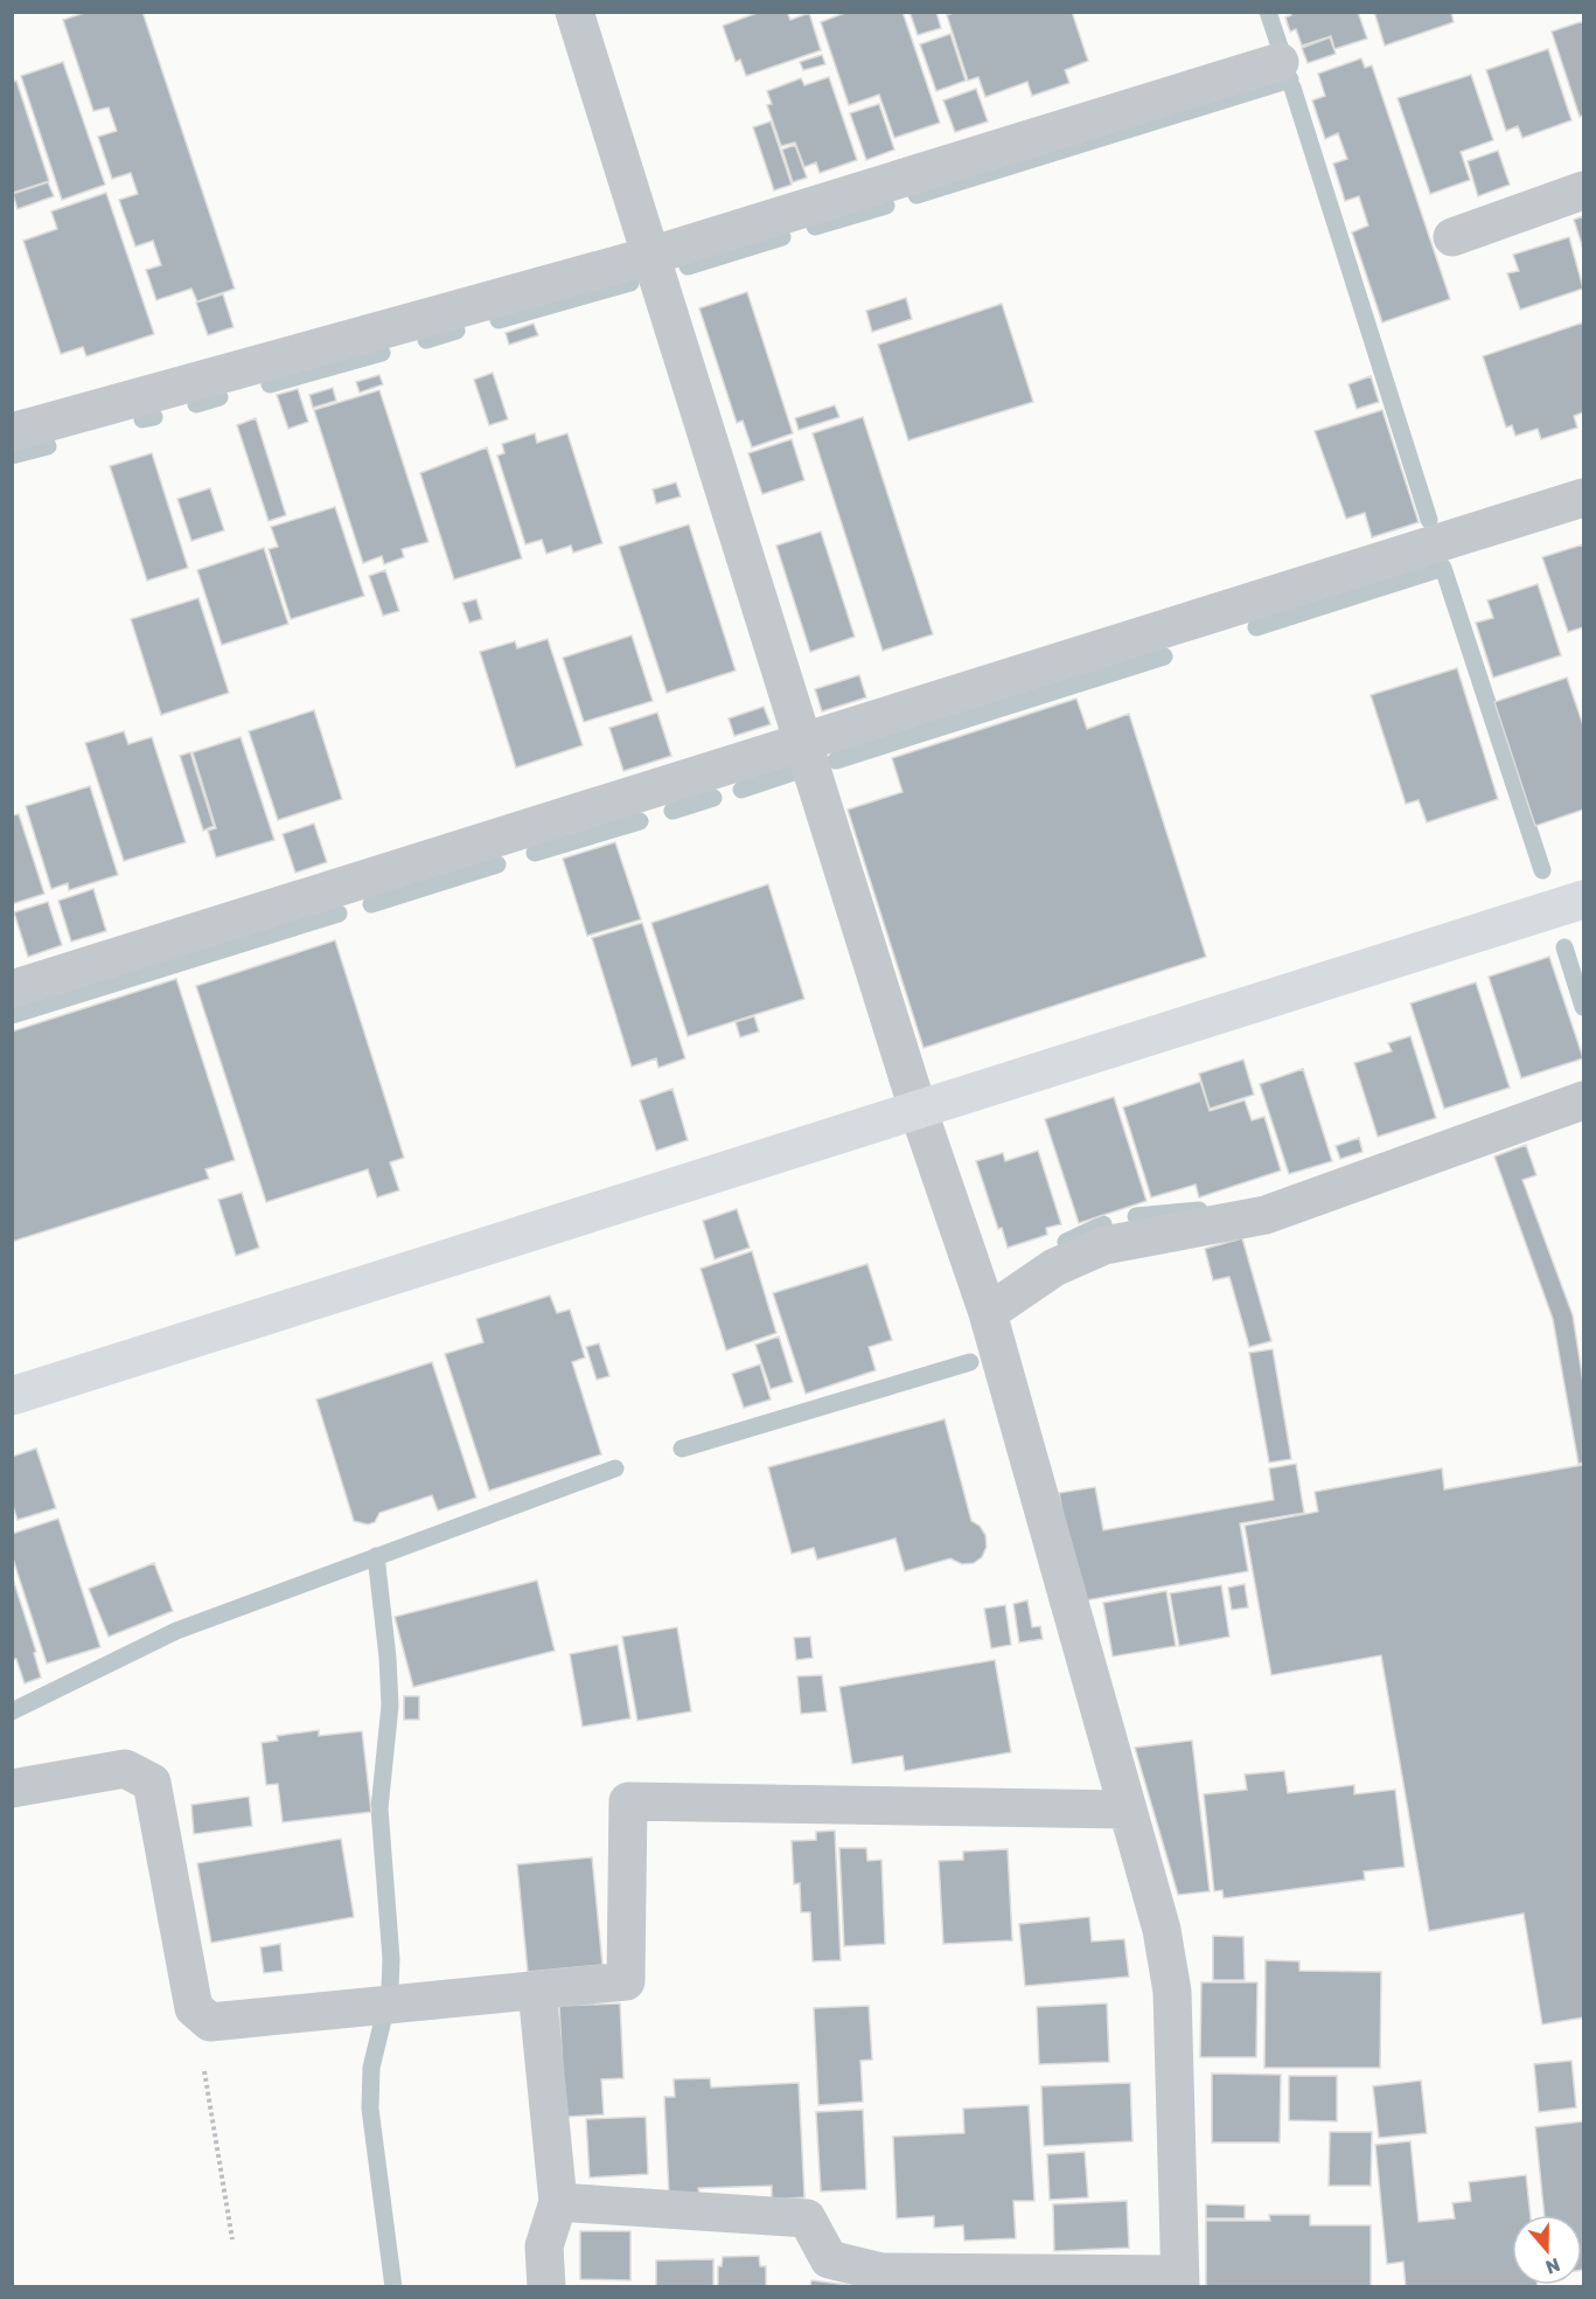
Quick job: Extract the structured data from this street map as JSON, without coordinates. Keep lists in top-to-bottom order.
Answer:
{
  "north": "bottom"
}
